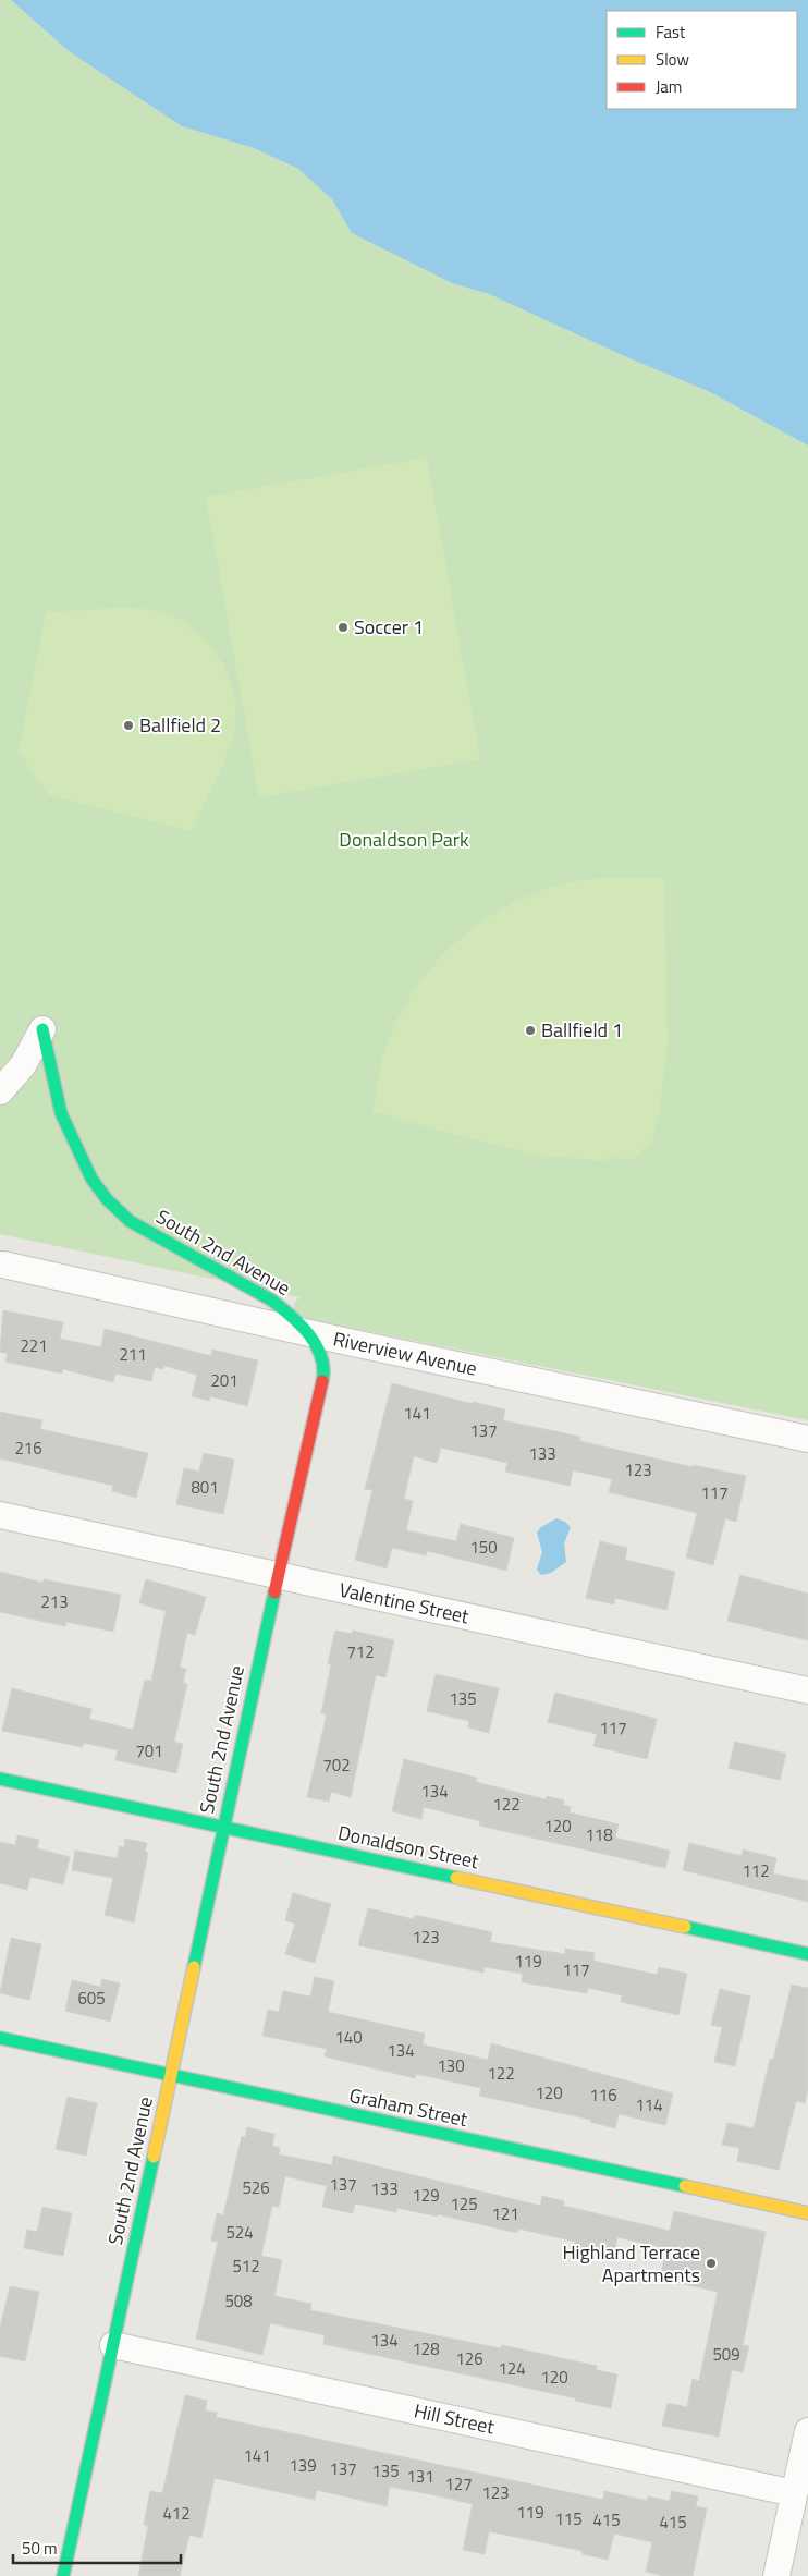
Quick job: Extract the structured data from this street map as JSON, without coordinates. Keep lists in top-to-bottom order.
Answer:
{
  "streets": {
    "street": [
      "South 2nd Avenue",
      "Riverview Avenue",
      "Valentine Street",
      "Donaldson Street",
      "Graham Street",
      "Hill Street"
    ]
  },
  "crossings": [
    ["South 2nd Avenue", "Riverview Avenue"],
    ["South 2nd Avenue", "Valentine Street"],
    ["South 2nd Avenue", "Donaldson Street"],
    ["South 2nd Avenue", "Graham Street"],
    ["South 2nd Avenue", "Hill Street"]
  ],
  "parks": ["Donaldson Park"],
  "places": [
    "Soccer 1",
    "Ballfield 2",
    "Ballfield 1",
    "Highland Terrace Apartments"
  ],
  "house_numbers": [
    "221",
    "211",
    "201",
    "141",
    "137",
    "216",
    "133",
    "123",
    "801",
    "117",
    "150",
    "213",
    "712",
    "135",
    "117",
    "701",
    "702",
    "134",
    "122",
    "120",
    "118",
    "112",
    "123",
    "119",
    "117",
    "605",
    "140",
    "134",
    "130",
    "122",
    "120",
    "116",
    "114",
    "137",
    "526",
    "133",
    "129",
    "125",
    "121",
    "524",
    "512",
    "508",
    "134",
    "128",
    "509",
    "126",
    "124",
    "120",
    "141",
    "139",
    "137",
    "135",
    "131",
    "127",
    "123",
    "119",
    "412",
    "115",
    "415",
    "415"
  ],
  "legend": ["Fast", "Slow", "Jam"],
  "scale_bar": "50 m"
}
